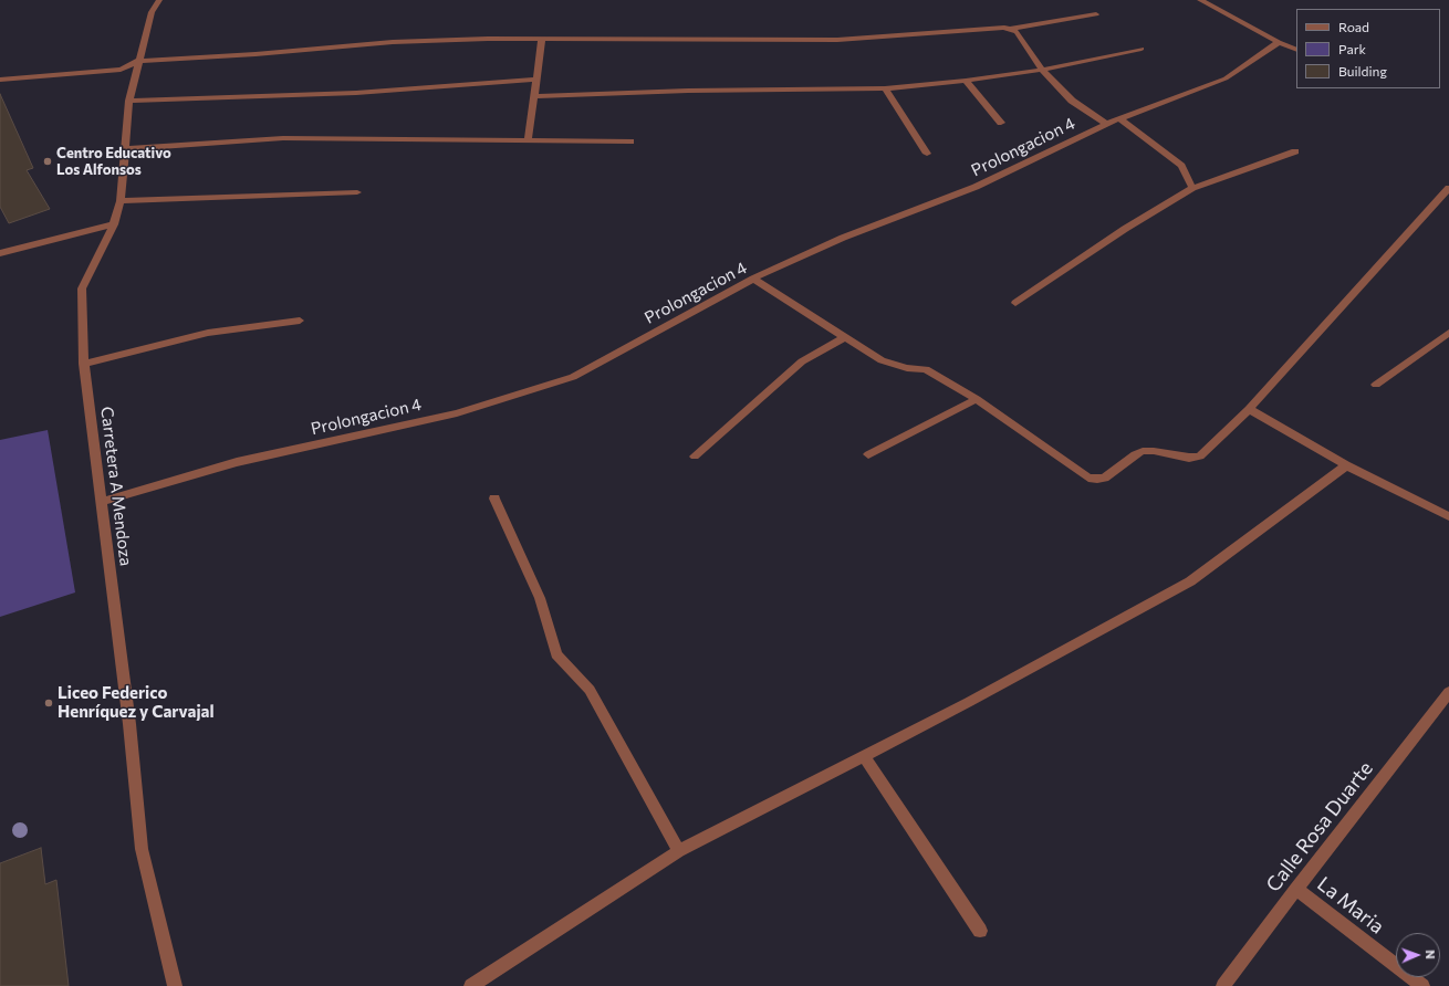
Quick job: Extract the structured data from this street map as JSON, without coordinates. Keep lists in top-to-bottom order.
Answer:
{
  "streets": {
    "street": [
      "Prolongacion 4",
      "Carretera A Mendoza",
      "Calle Rosa Duarte",
      "La Maria"
    ]
  },
  "crossings": [
    ["Prolongacion 4", "Carretera A Mendoza"],
    ["Calle Rosa Duarte", "La Maria"]
  ],
  "places": ["Centro Educativo Los Alfonsos", "Liceo Federico Henríquez y Carvajal"],
  "legend": ["Road", "Park", "Building"],
  "north": "right"
}
